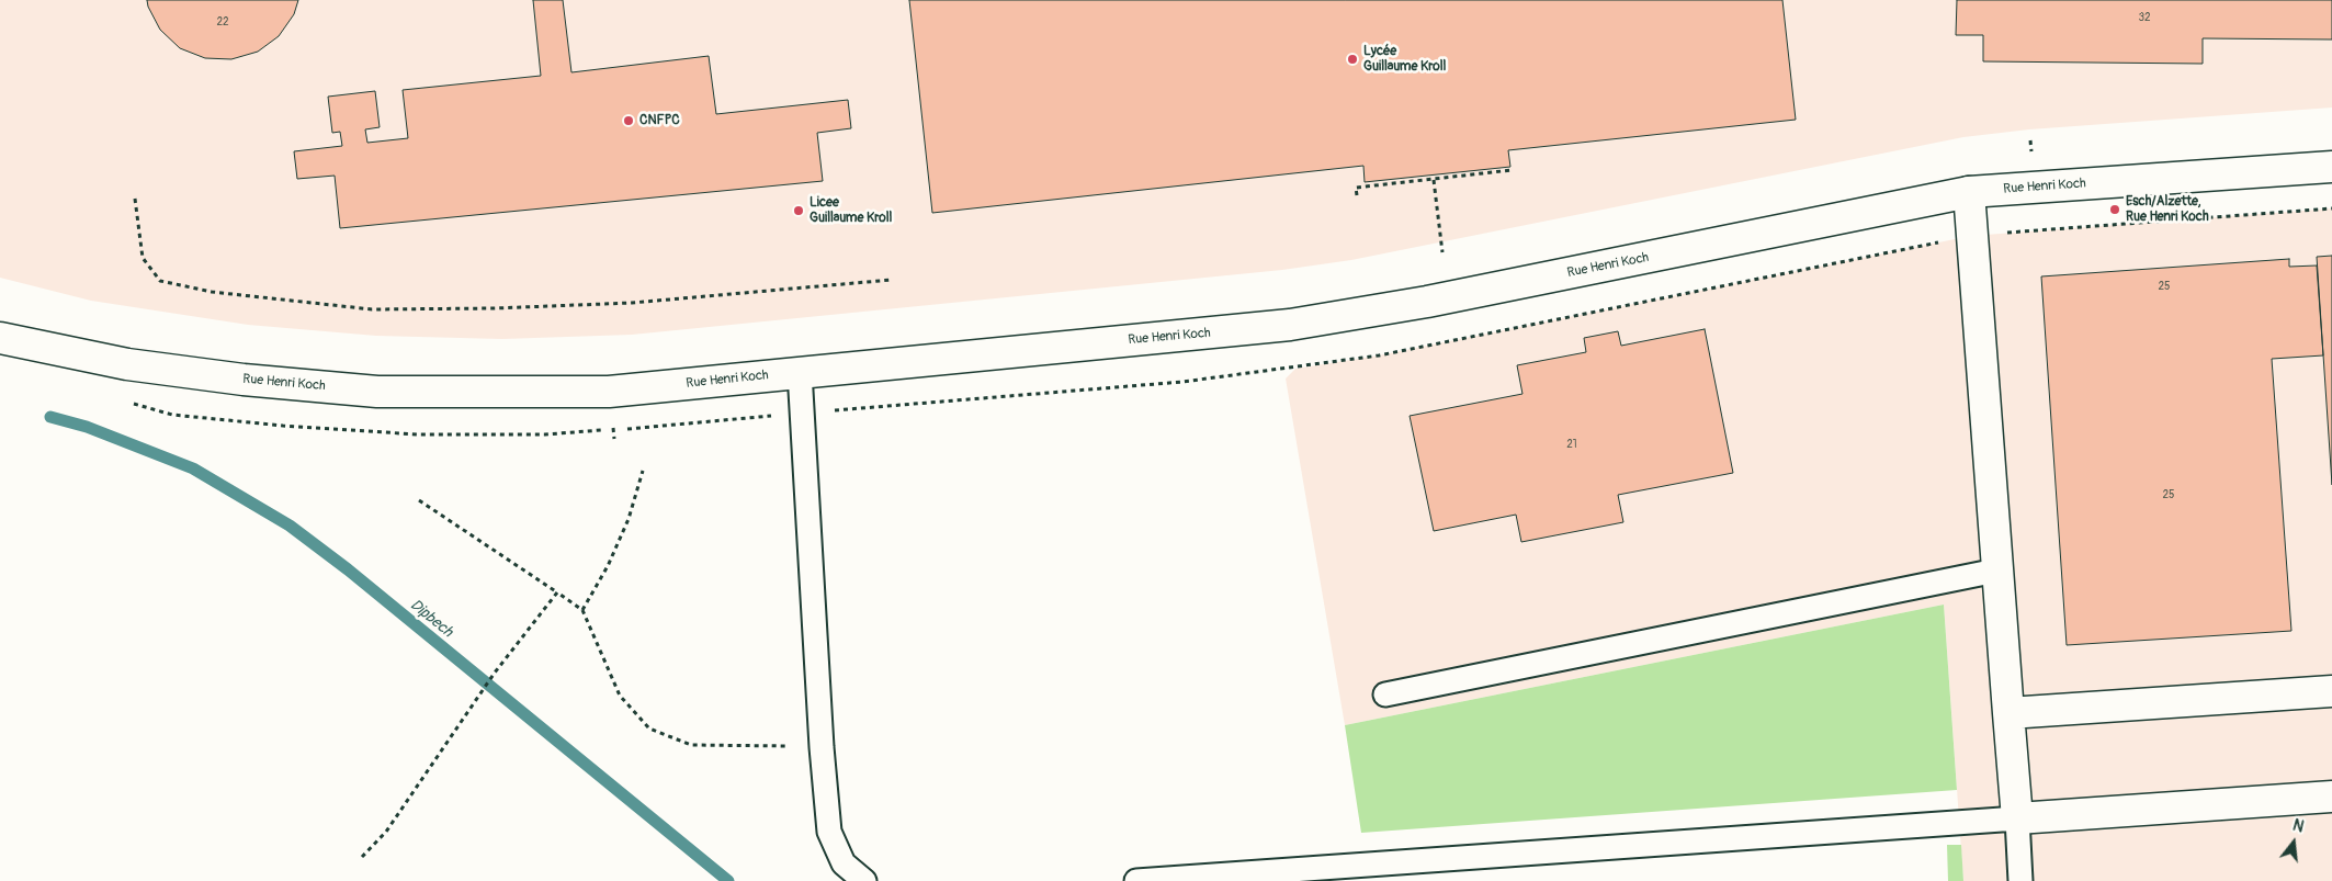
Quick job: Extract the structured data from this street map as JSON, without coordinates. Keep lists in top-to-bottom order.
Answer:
{
  "streets": {
    "street": ["Rue Henri Koch"]
  },
  "water": ["Dipbech"],
  "places": [
    "Lycée Guillaume Kroll",
    "CNFPC",
    "Esch/Alzette, Rue Henri Koch",
    "Licee Guillaume Kroll"
  ],
  "house_numbers": [
    "32",
    "22",
    "25",
    "21",
    "25"
  ],
  "north": "top"
}
